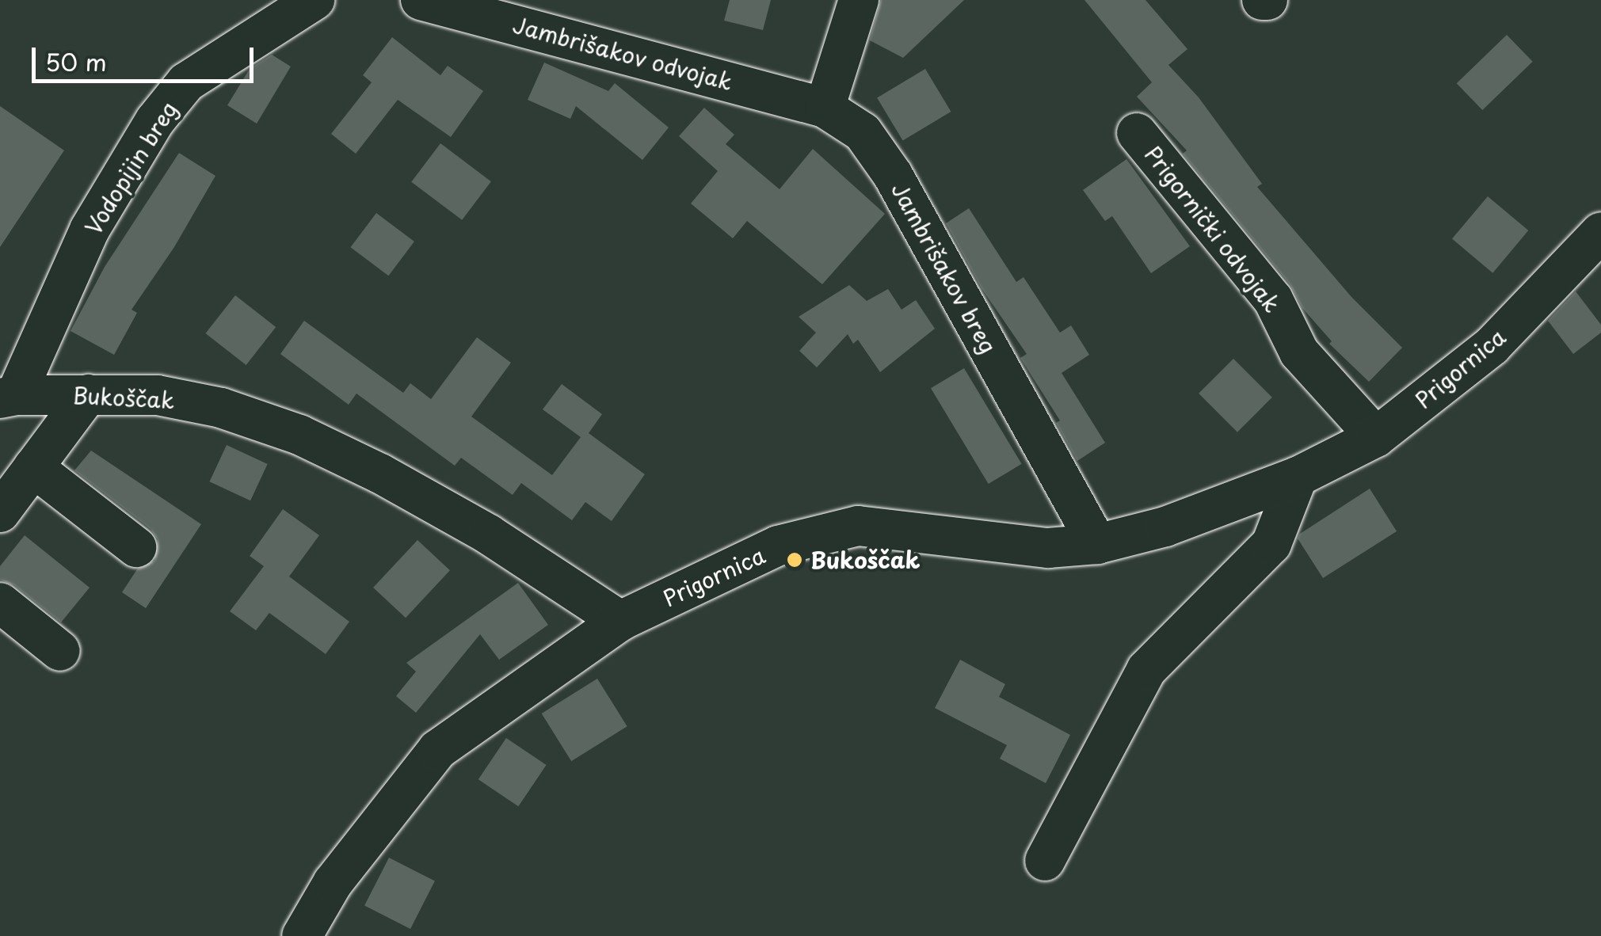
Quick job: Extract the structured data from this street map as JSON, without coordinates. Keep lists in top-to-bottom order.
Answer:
{
  "streets": {
    "street": [
      "Jambrišakov odvojak",
      "Vodopijin breg",
      "Prigornički odvojak",
      "Jambrišakov breg",
      "Prigornica",
      "Bukoščak"
    ]
  },
  "crossings": [
    ["Jambrišakov odvojak", "Jambrišakov breg"],
    ["Vodopijin breg", "Bukoščak"],
    ["Prigornički odvojak", "Prigornica"],
    ["Jambrišakov breg", "Prigornica"],
    ["Prigornica", "Bukoščak"]
  ],
  "places": ["Bukoščak"],
  "scale_bar": "50 m"
}
